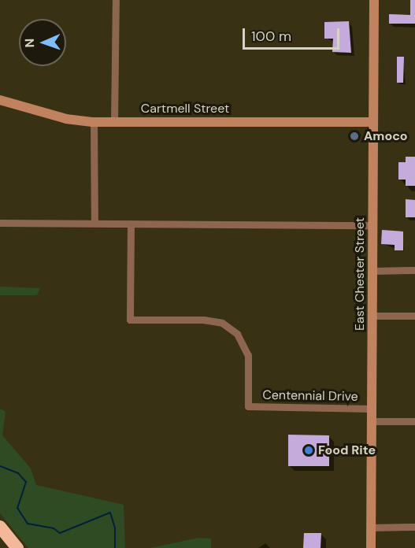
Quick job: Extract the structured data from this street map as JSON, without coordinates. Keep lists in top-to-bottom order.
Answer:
{
  "streets": {
    "main road": ["Cartmell Street", "East Chester Street"],
    "street": ["Centennial Drive"]
  },
  "crossings": [
    ["Cartmell Street", "East Chester Street"],
    ["East Chester Street", "Centennial Drive"]
  ],
  "places": ["Amoco", "Food Rite"],
  "scale_bar": "100 m",
  "north": "left"
}
